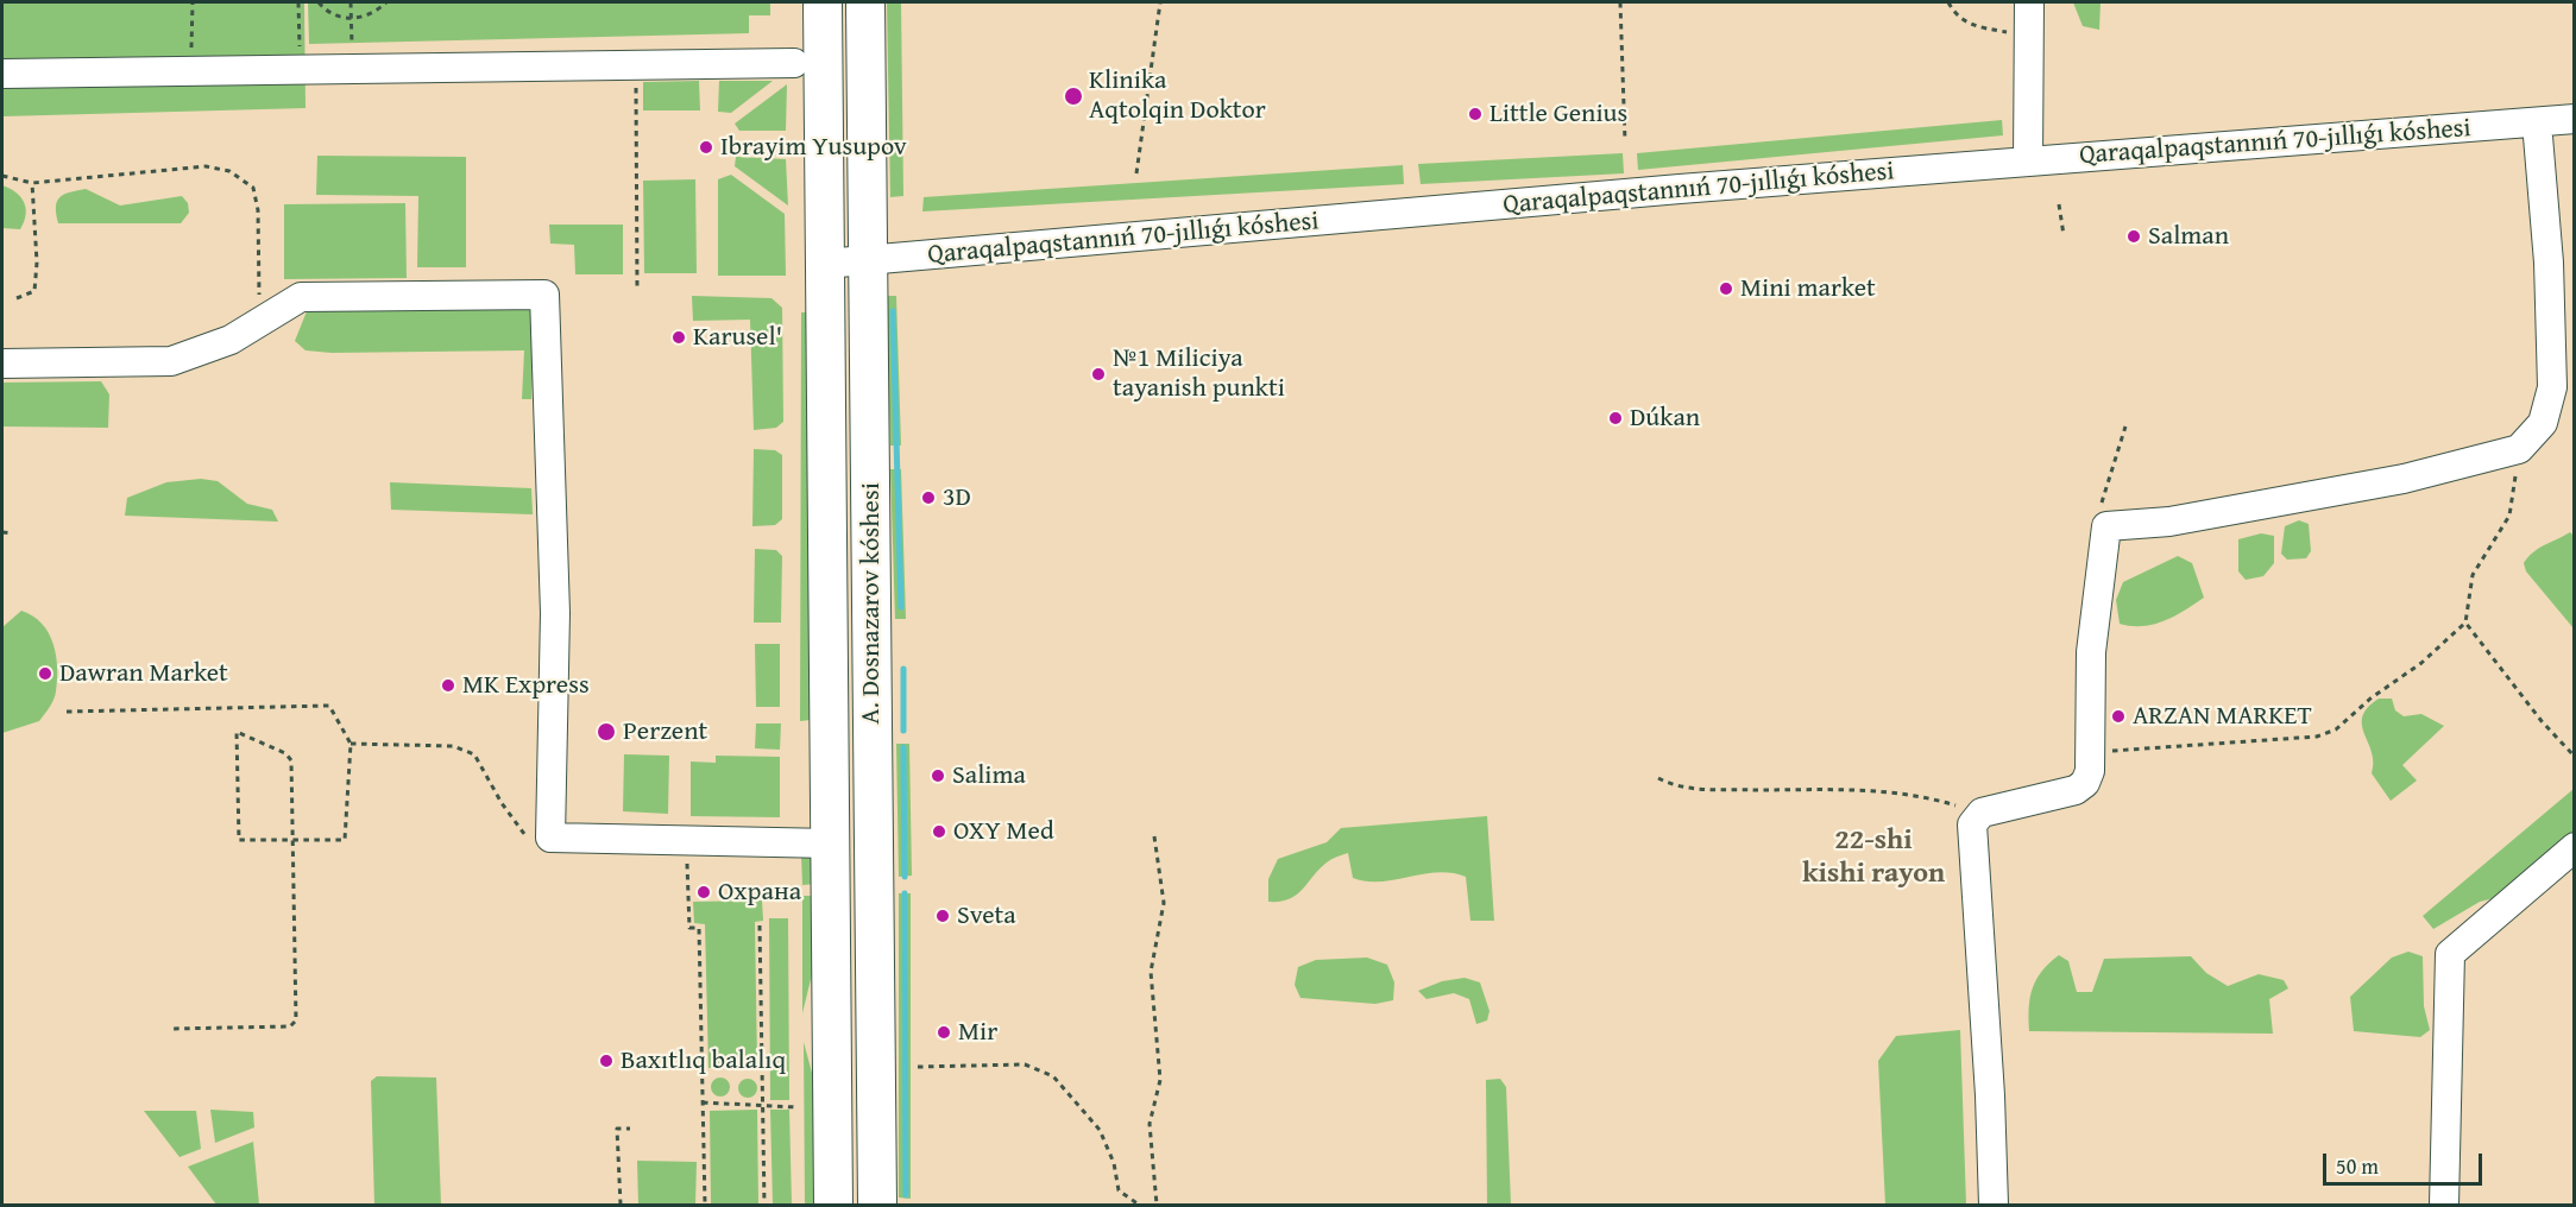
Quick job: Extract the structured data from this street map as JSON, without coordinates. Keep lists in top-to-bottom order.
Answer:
{
  "streets": {
    "main road": ["A. Dosnazarov kóshesi"],
    "street": ["Qaraqalpaqstannıń 70-jıllıǵı kóshesi"]
  },
  "crossings": [
    ["Qaraqalpaqstannıń 70-jıllıǵı kóshesi", "A. Dosnazarov kóshesi"]
  ],
  "districts": ["22-shi kishi rayon"],
  "places": [
    "Klinika Aqtolqin Doktor",
    "Little Genius",
    "Ibrayim Yusupov",
    "Salman",
    "Mini market",
    "Karusel'",
    "№1 Miliciya tayanish punkti",
    "Dúkan",
    "3D",
    "Dawran Market",
    "MK Express",
    "ARZAN MARKET",
    "Perzent",
    "Salima",
    "OXY Med",
    "Охрана",
    "Sveta",
    "Mir",
    "Baxıtlıq balalıq"
  ],
  "scale_bar": "50 m"
}
